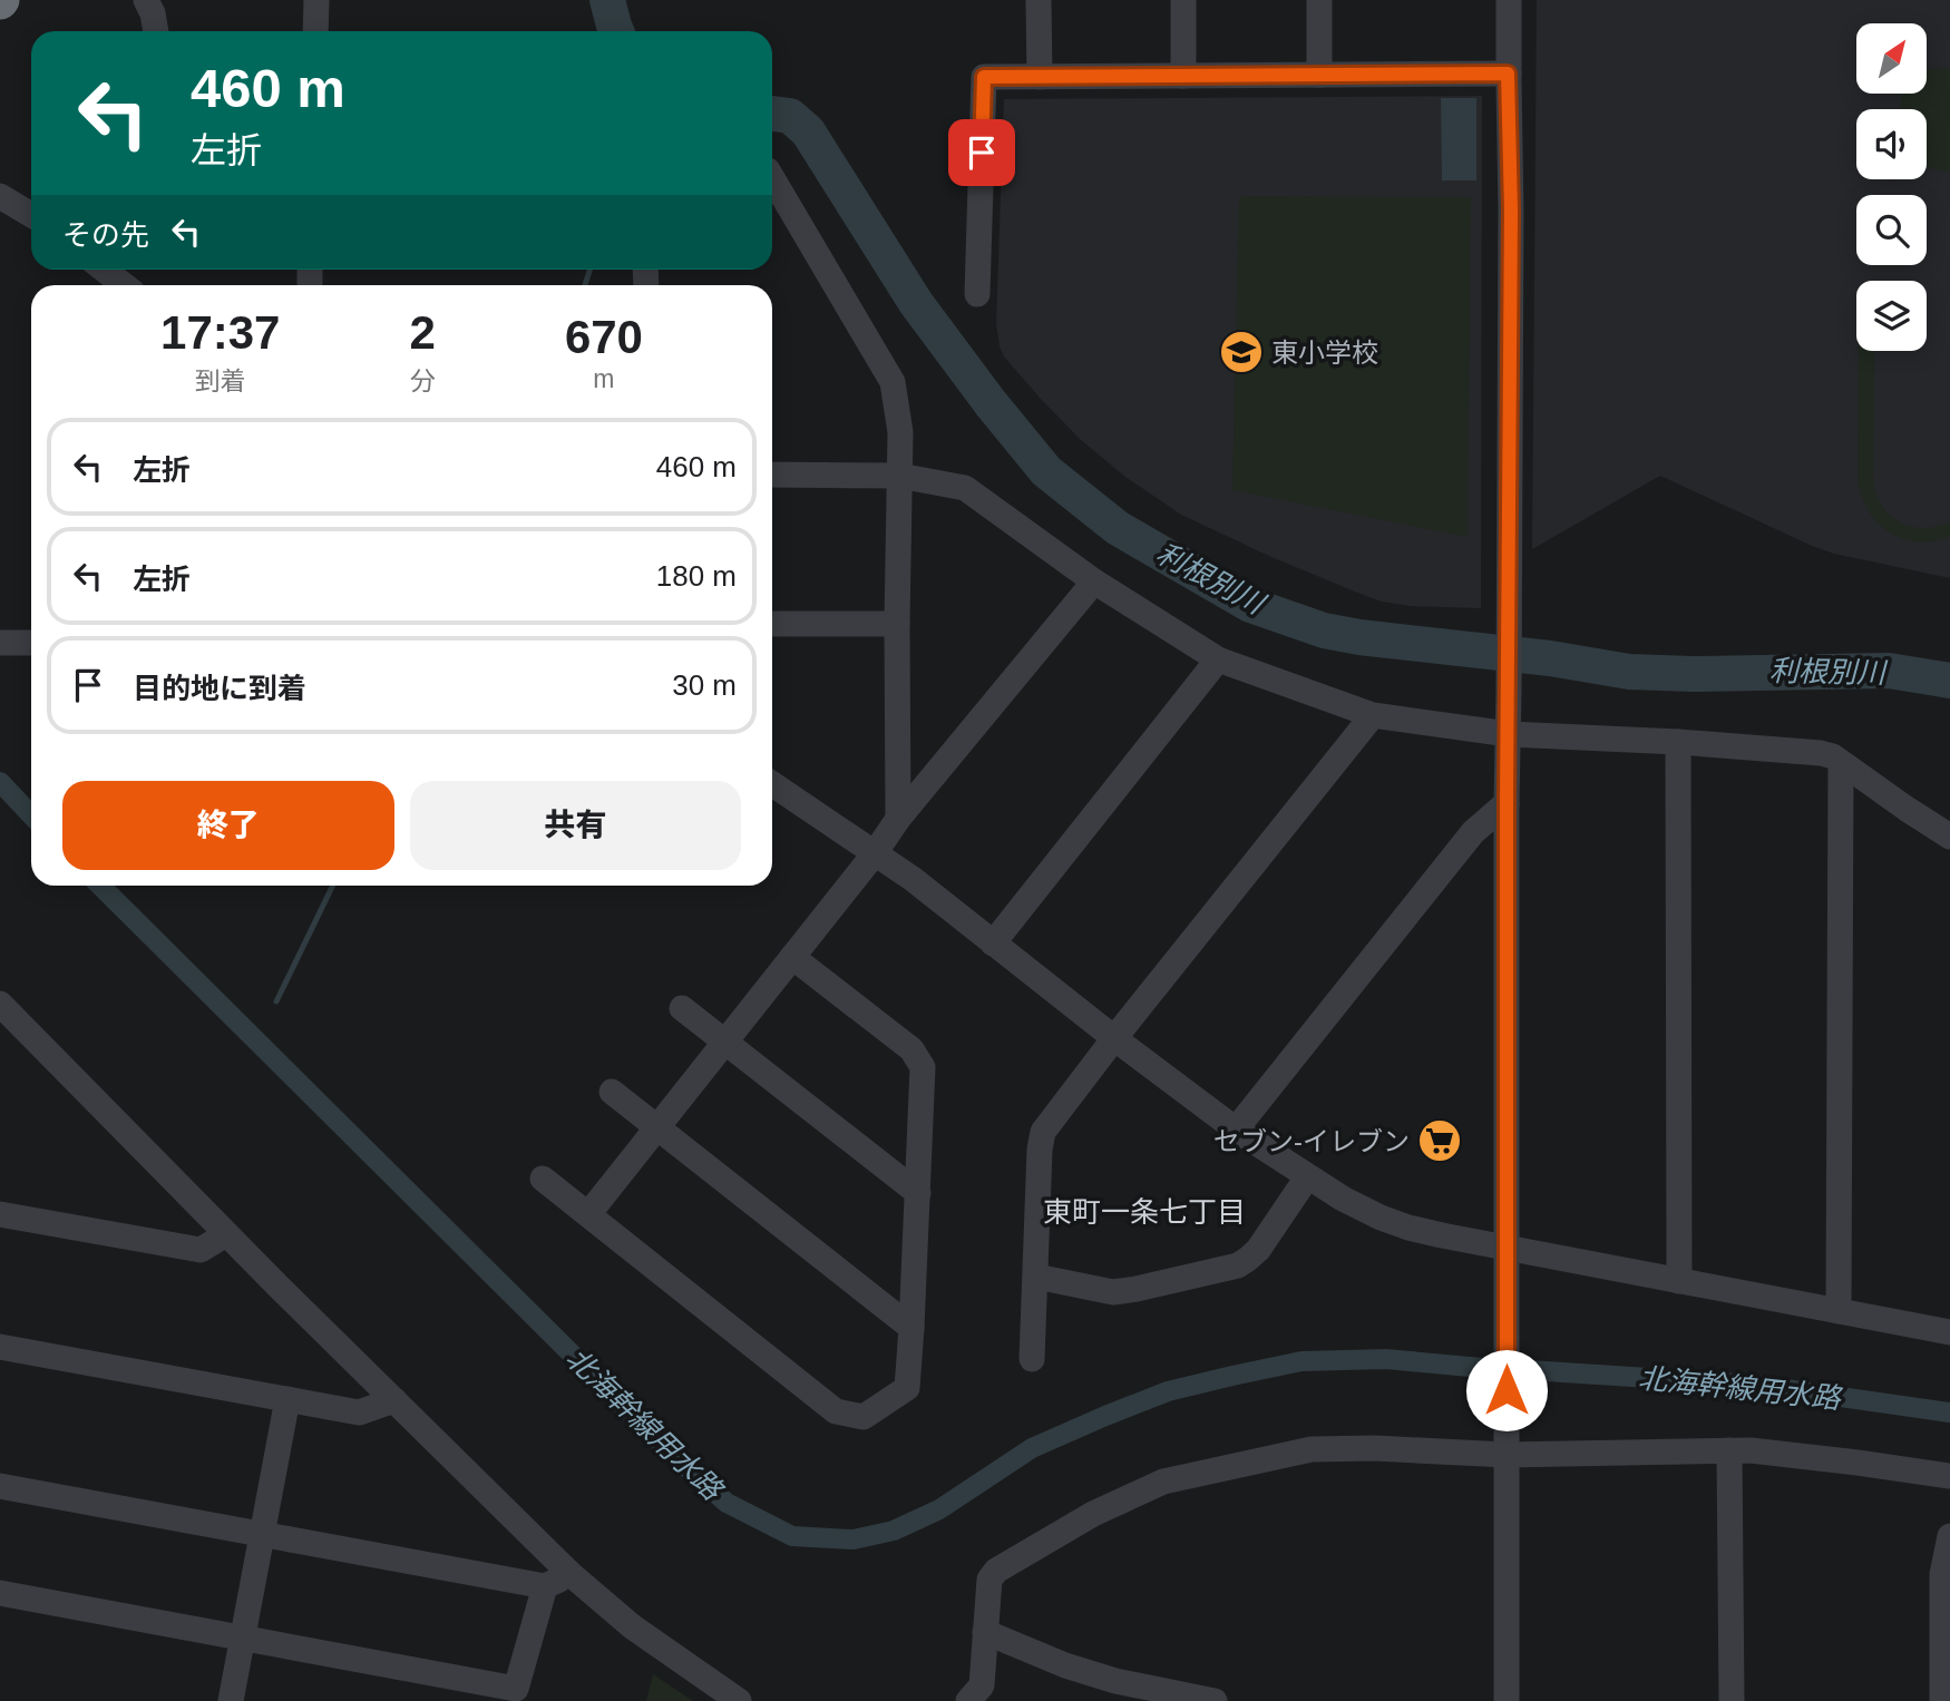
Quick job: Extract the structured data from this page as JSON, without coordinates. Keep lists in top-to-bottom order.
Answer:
{
  "districts": ["東町一条七丁目"],
  "water": ["利根別川", "北海幹線用水路"],
  "places": {
    "school or university": ["東小学校"],
    "supermarket": ["セブン-イレブン"]
  },
  "north": "top right",
  "page": {
    "turn": ["460 m", "左折"],
    "then": "その先",
    "eta": [
      "17:37",
      "到着",
      "2",
      "分",
      "670",
      "m"
    ],
    "list": [
      {
        "name": "左折",
        "value": "460 m"
      },
      {
        "name": "左折",
        "value": "180 m"
      },
      {
        "name": "目的地に到着",
        "value": "30 m"
      }
    ],
    "buttons": ["終了", "共有"]
  }
}
